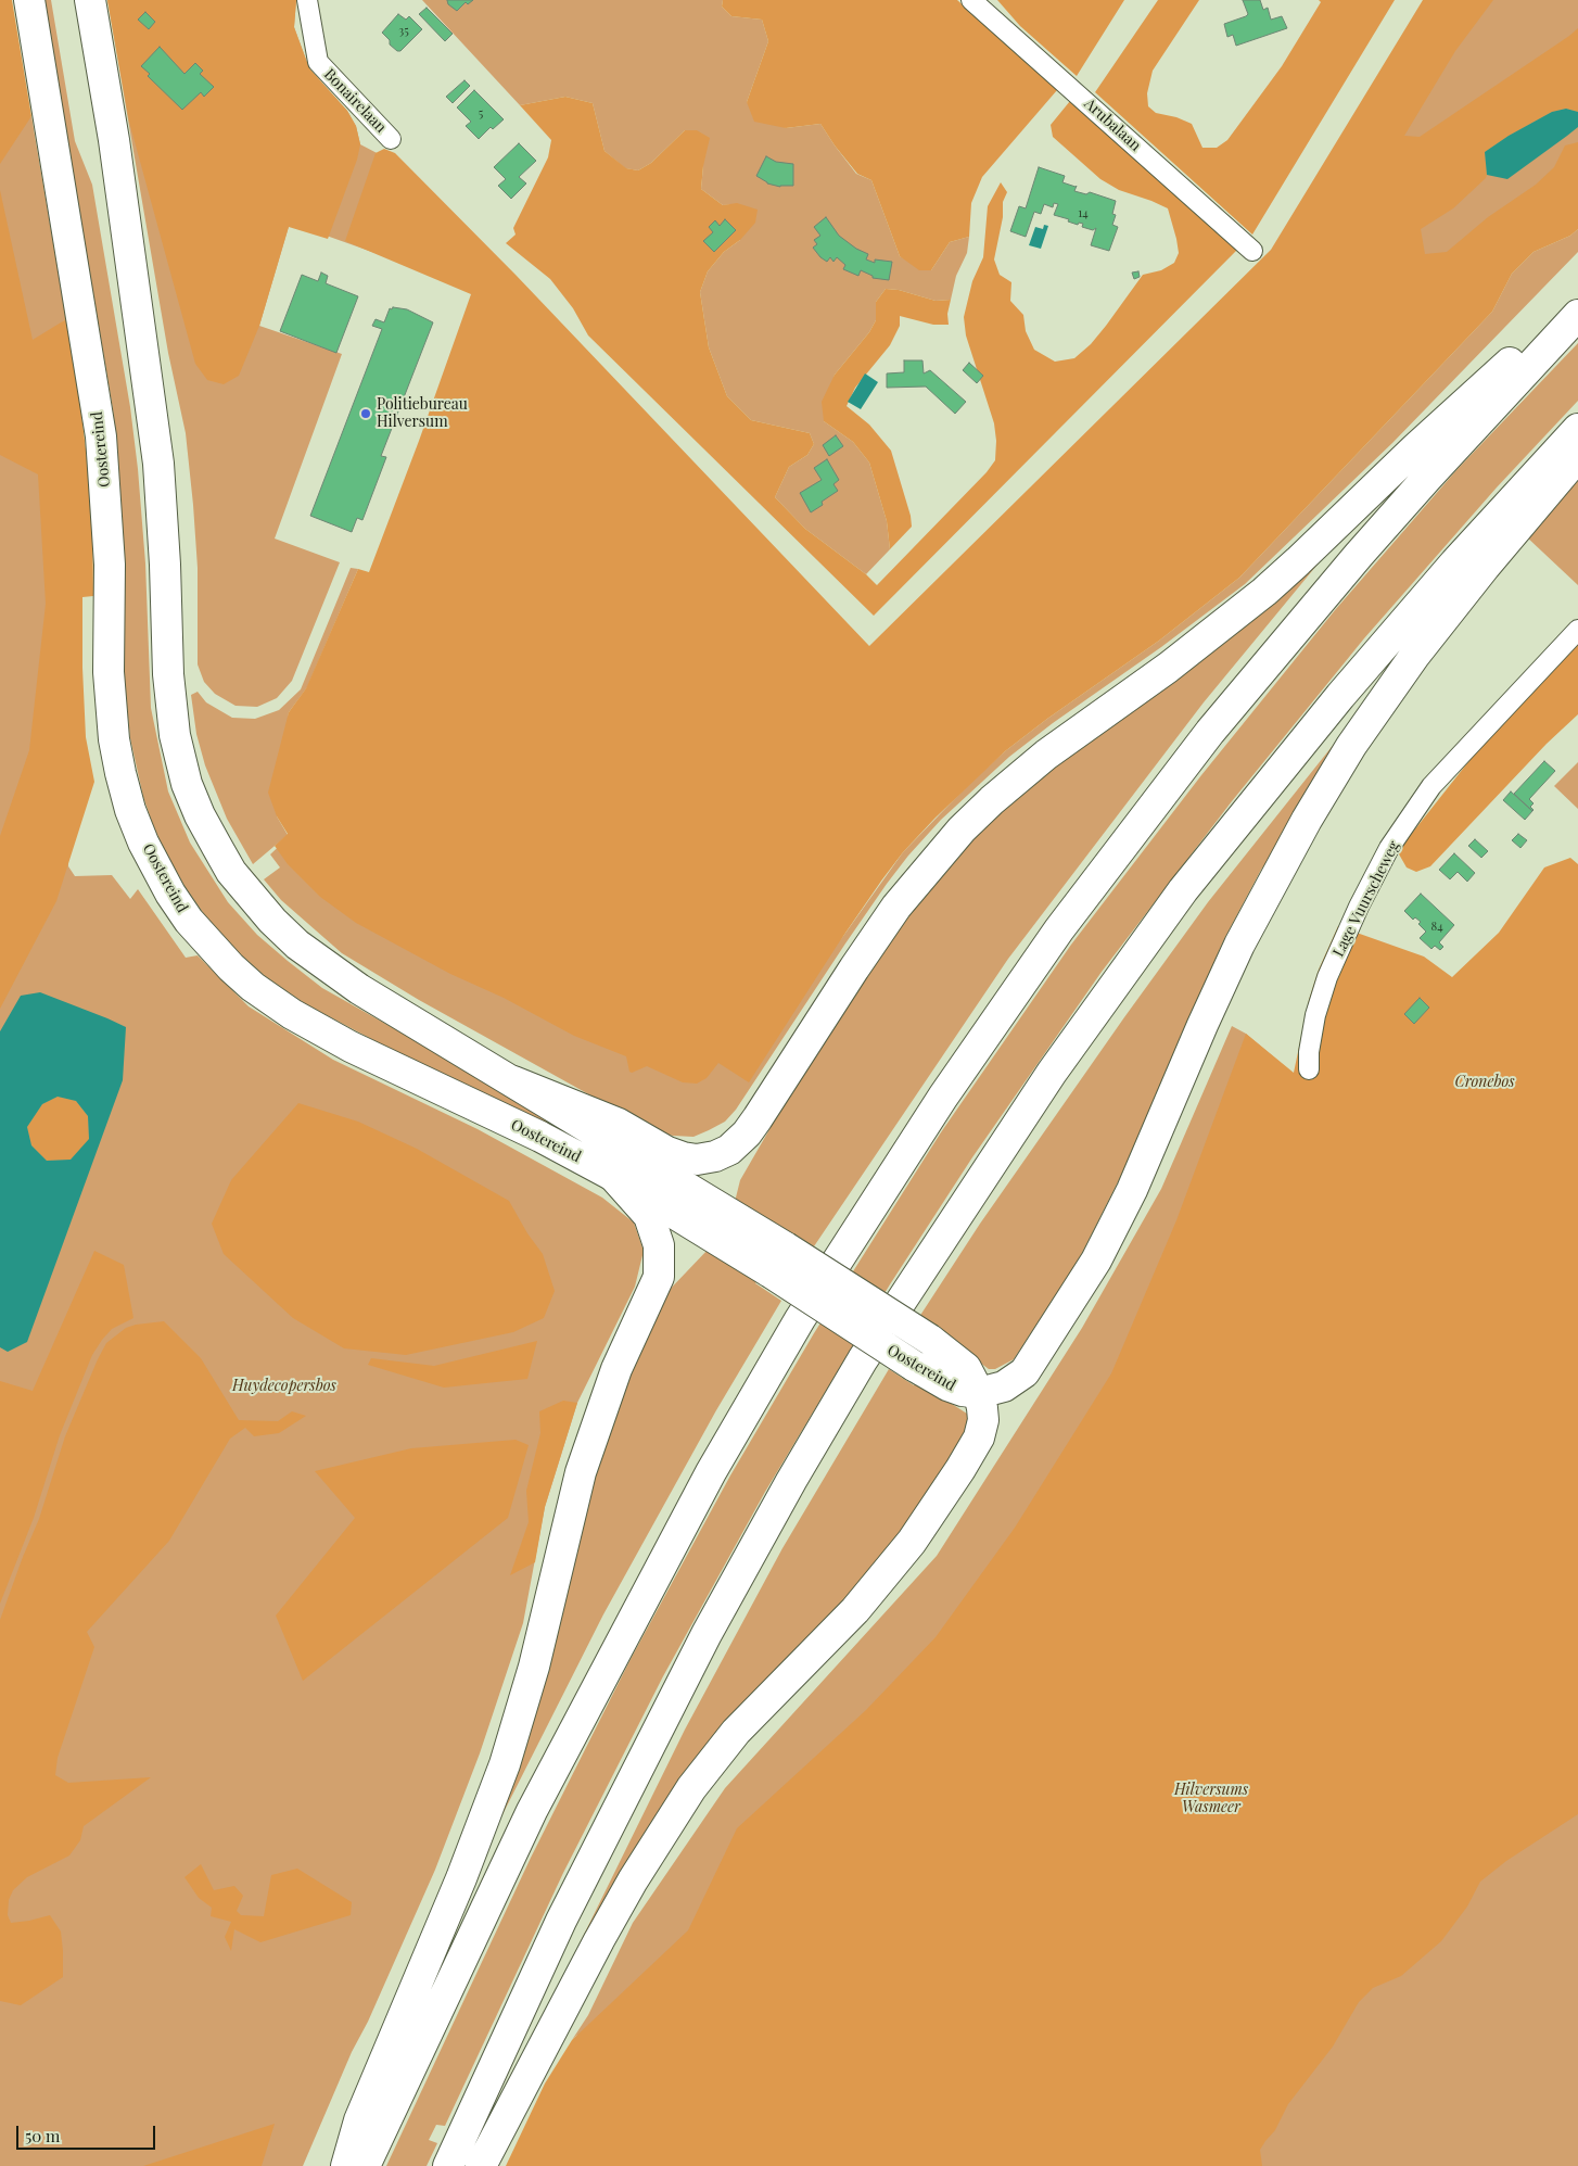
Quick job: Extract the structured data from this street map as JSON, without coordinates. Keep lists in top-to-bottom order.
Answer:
{
  "streets": {
    "main road": ["Oostereind"],
    "street": ["Bonairelaan", "Arubalaan", "Lage Vuurscheweg"]
  },
  "parks": ["Cronebos", "Huydecopersbos", "Hilversums Wasmeer"],
  "places": ["Politiebureau Hilversum"],
  "house_numbers": [
    "35",
    "5",
    "14",
    "84"
  ],
  "scale_bar": "50 m"
}
